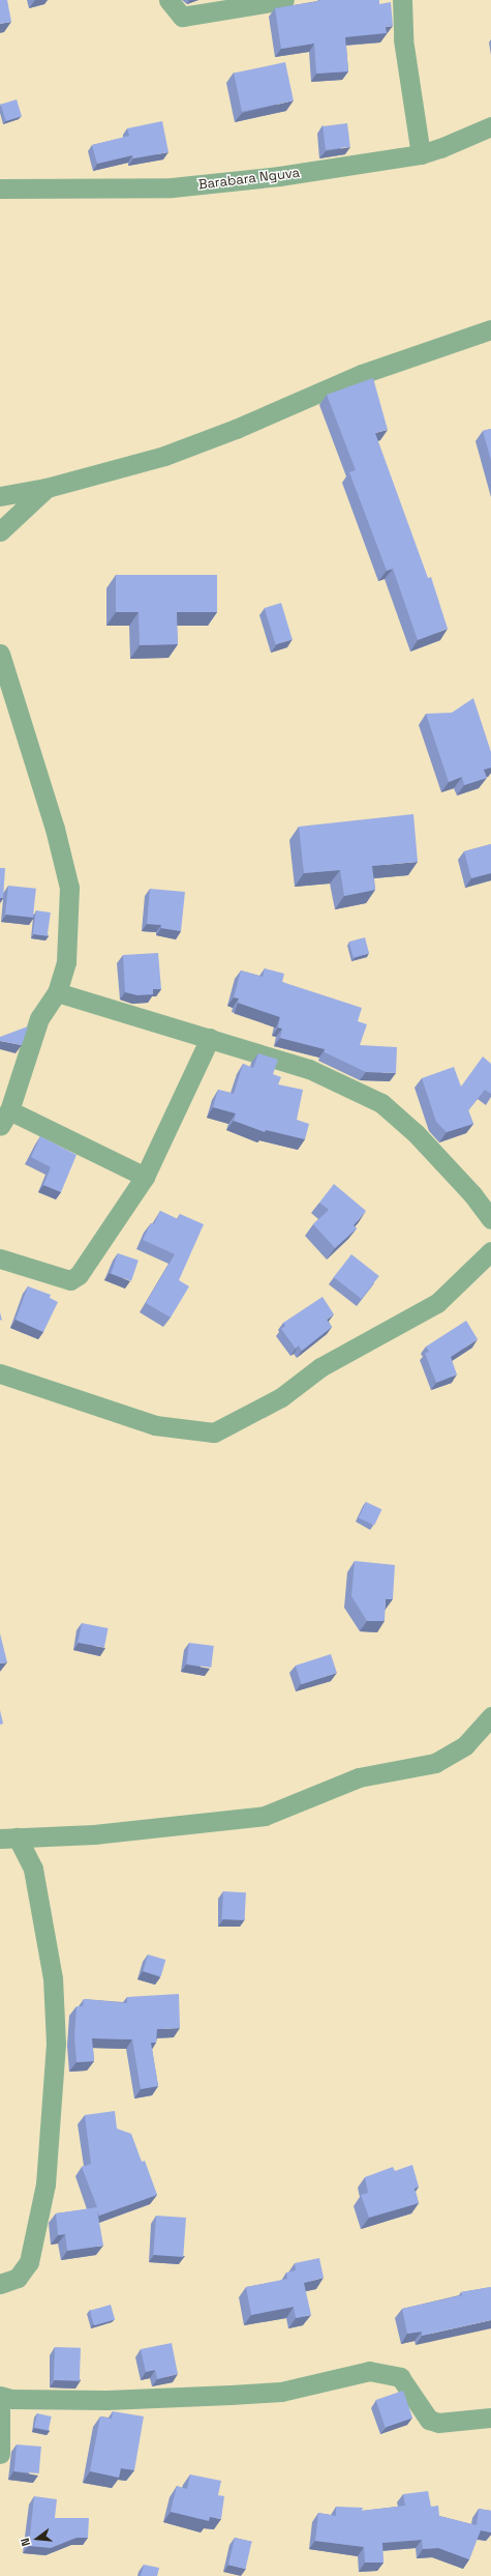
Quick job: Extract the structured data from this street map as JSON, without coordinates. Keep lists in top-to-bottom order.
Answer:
{
  "streets": {
    "street": ["Barabara Nguva"]
  },
  "north": "left"
}
